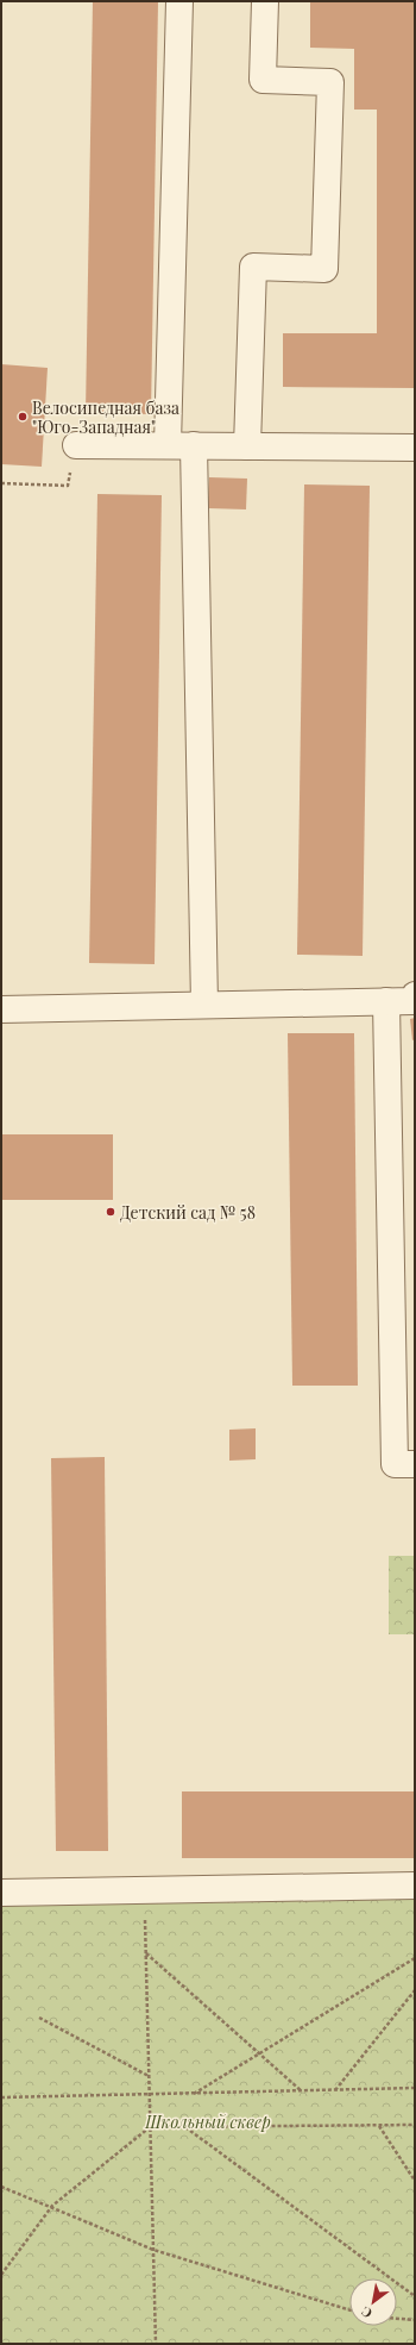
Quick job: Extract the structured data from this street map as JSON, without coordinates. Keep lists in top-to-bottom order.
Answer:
{
  "parks": ["Школьный сквер"],
  "places": ["Велосипедная база \"Юго-Западная\"", "Детский сад № 58"],
  "north": "bottom left"
}
